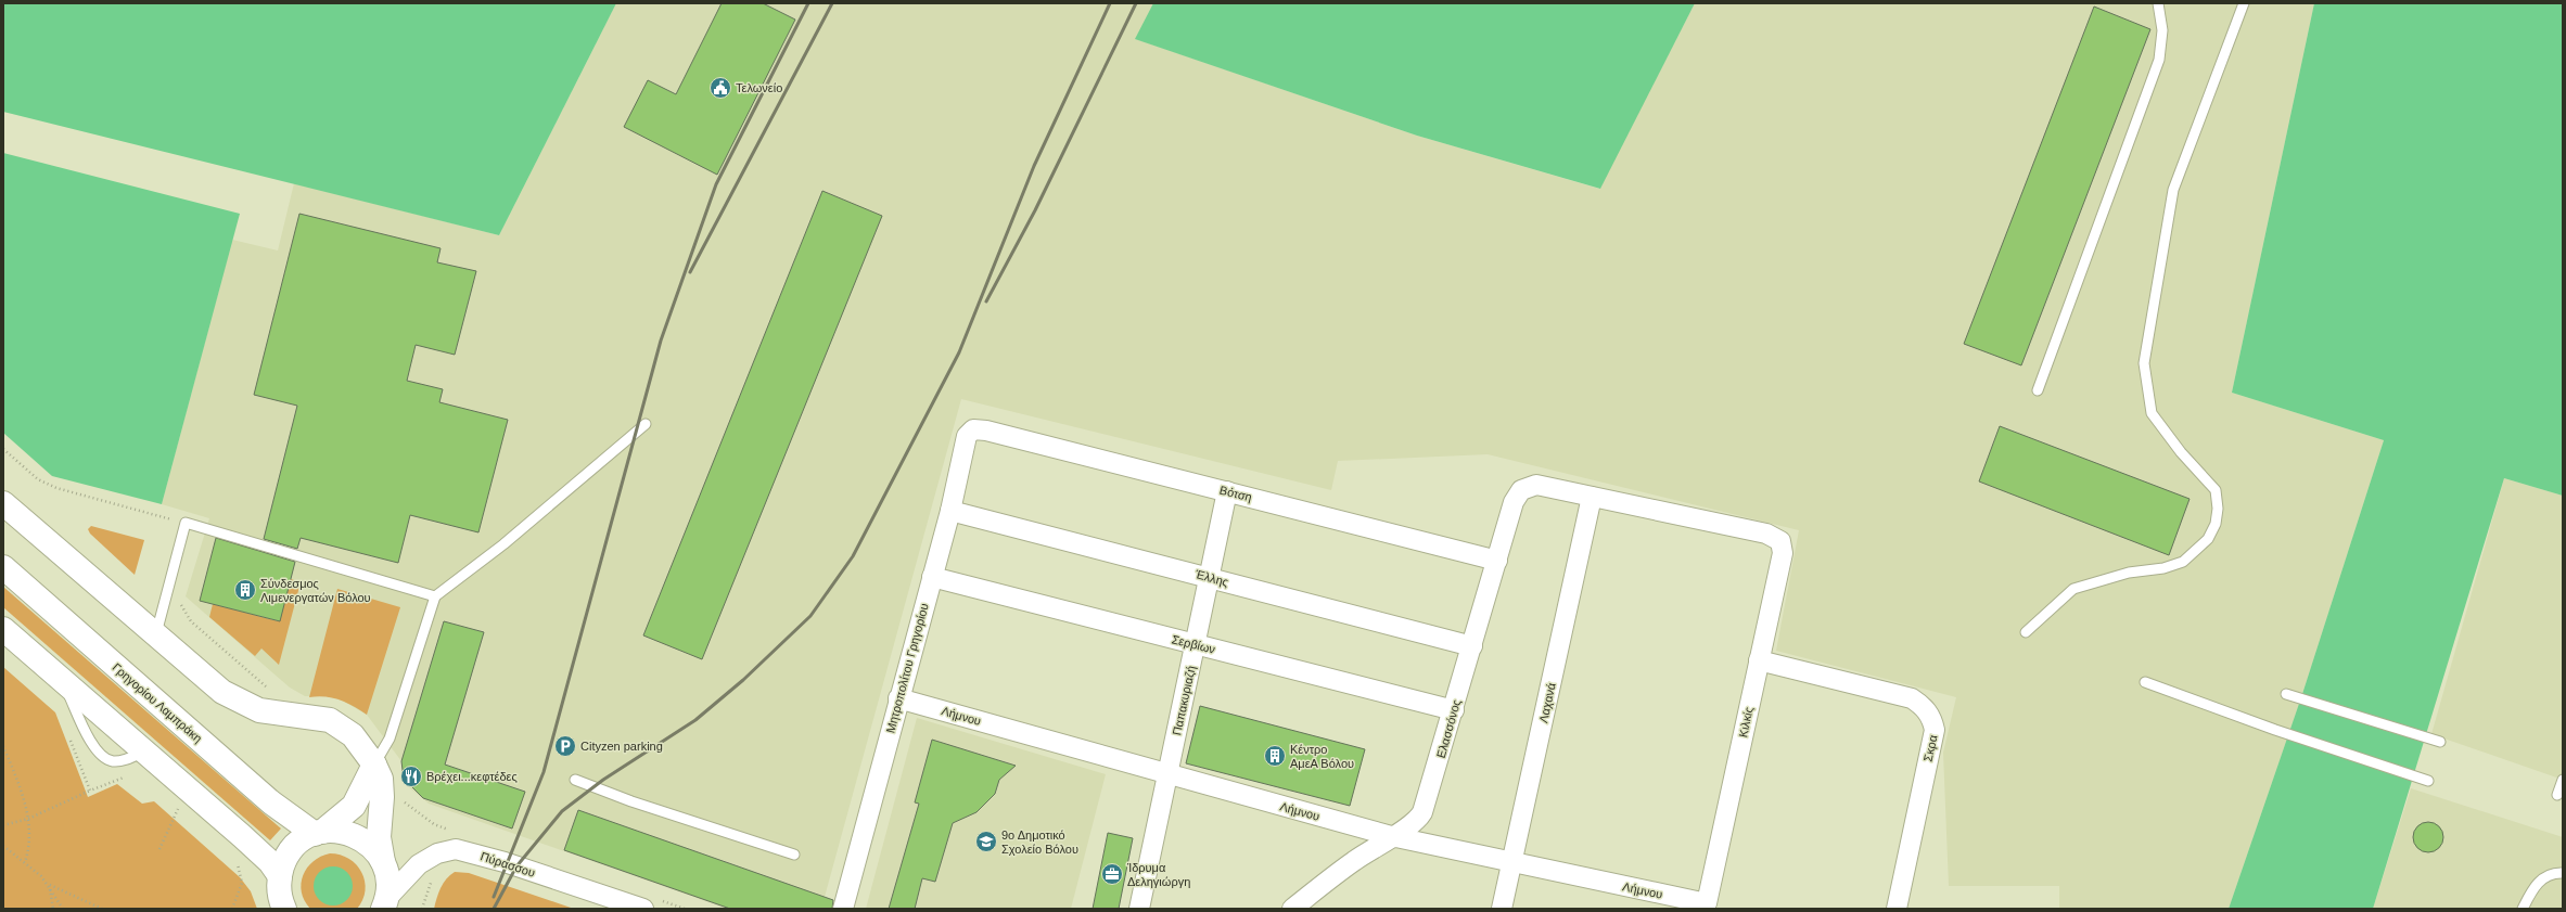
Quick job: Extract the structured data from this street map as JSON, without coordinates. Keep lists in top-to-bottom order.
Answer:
{
  "streets": {
    "main road": ["Γρηγορίου Λαμπράκη"],
    "street": [
      "Βότση",
      "Έλλης",
      "Σερβίων",
      "Μητροπολίτου Γρηγορίου",
      "Παπακυριαζή",
      "Λαχανά",
      "Λήμνου",
      "Κιλκίς",
      "Ελασσόνος",
      "Σκρα",
      "Πύρασσου"
    ]
  },
  "crossings": [
    ["Βότση", "Μητροπολίτου Γρηγορίου"],
    ["Βότση", "Παπακυριαζή"],
    ["Βότση", "Ελασσόνος"],
    ["Έλλης", "Μητροπολίτου Γρηγορίου"],
    ["Έλλης", "Παπακυριαζή"],
    ["Έλλης", "Ελασσόνος"],
    ["Σερβίων", "Μητροπολίτου Γρηγορίου"],
    ["Σερβίων", "Παπακυριαζή"],
    ["Σερβίων", "Ελασσόνος"],
    ["Μητροπολίτου Γρηγορίου", "Λήμνου"],
    ["Παπακυριαζή", "Λήμνου"],
    ["Λαχανά", "Λήμνου"],
    ["Λαχανά", "Κιλκίς"],
    ["Λαχανά", "Ελασσόνος"],
    ["Λήμνου", "Κιλκίς"],
    ["Λήμνου", "Ελασσόνος"],
    ["Κιλκίς", "Ελασσόνος"],
    ["Κιλκίς", "Σκρα"]
  ],
  "places": {
    "public building": ["Τελωνείο"],
    "building": ["Σύνδεσμος Λιμενεργατών Βόλου", "Κέντρο ΑμεΑ Βόλου"],
    "parking": ["Cityzen parking"],
    "restaurant": ["Βρέχει...κεφτέδες"],
    "school or university": ["9ο Δημοτικό Σχολείο Βόλου"],
    "office": ["Ίδρυμα Δεληγιώργη"]
  }
}
